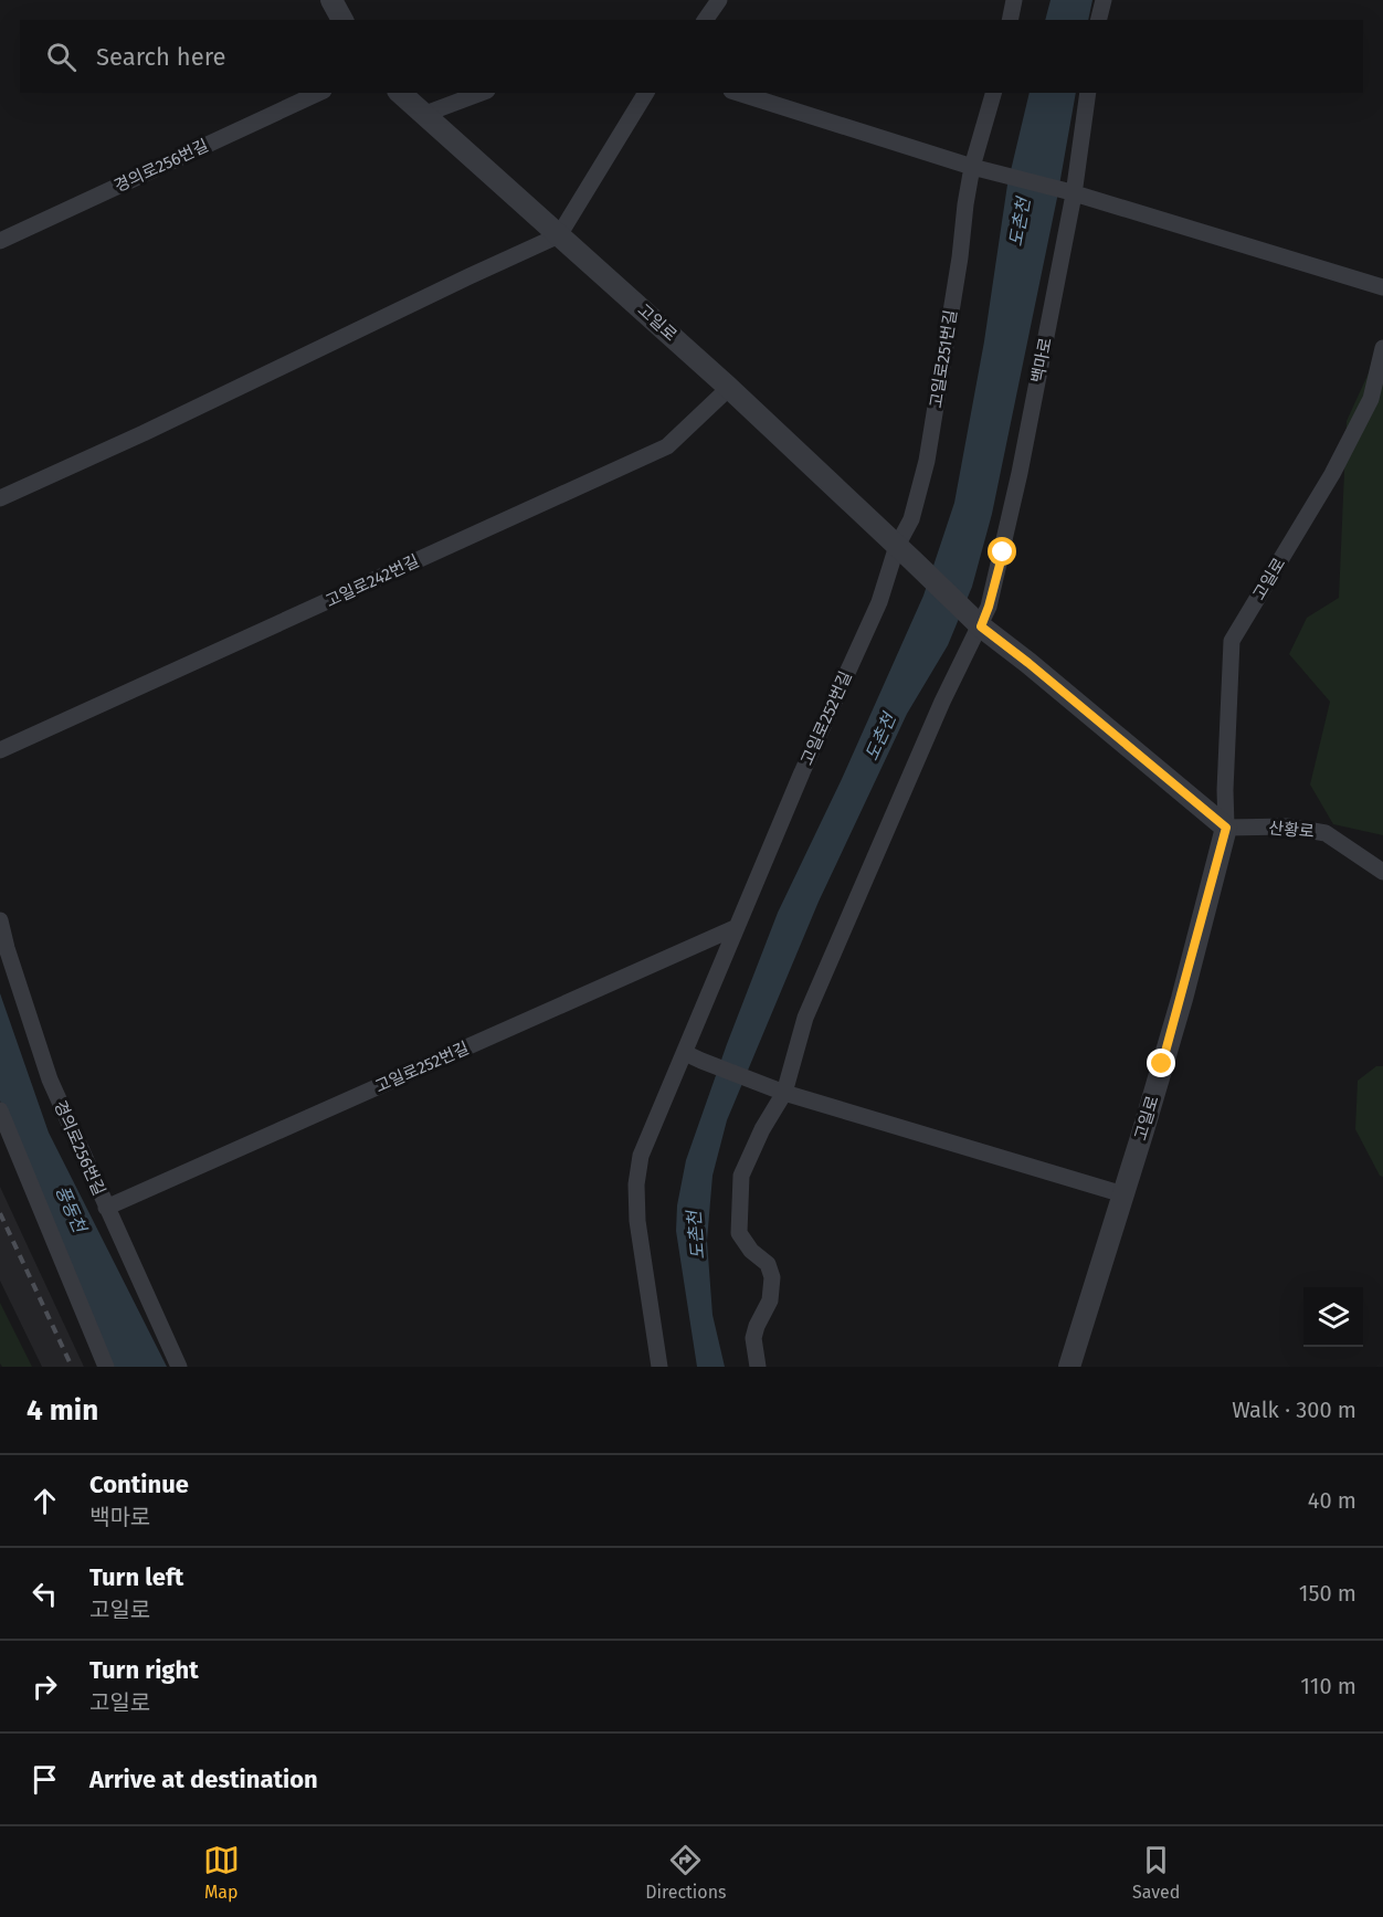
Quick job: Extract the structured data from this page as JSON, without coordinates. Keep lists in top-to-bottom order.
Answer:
{
  "streets": {
    "street": [
      "경의로256번길",
      "고일로",
      "고일로251번길",
      "백마로",
      "고일로242번길",
      "고일로252번길",
      "산황로"
    ]
  },
  "crossings": [
    ["경의로256번길", "고일로252번길"],
    ["고일로", "고일로251번길"],
    ["고일로", "백마로"],
    ["고일로", "고일로242번길"],
    ["고일로", "고일로252번길"],
    ["고일로", "산황로"],
    ["고일로251번길", "고일로252번길"]
  ],
  "water": ["도촌천", "풍동천"],
  "page": {
    "search": "Search here",
    "heading": ["4 min", "Walk · 300 m"],
    "list": [
      ["Continue", "백마로", "40 m"],
      ["Turn left", "고일로", "150 m"],
      ["Turn right", "고일로", "110 m"],
      "Arrive at destination"
    ],
    "nav": ["Map", "Directions", "Saved"]
  }
}
